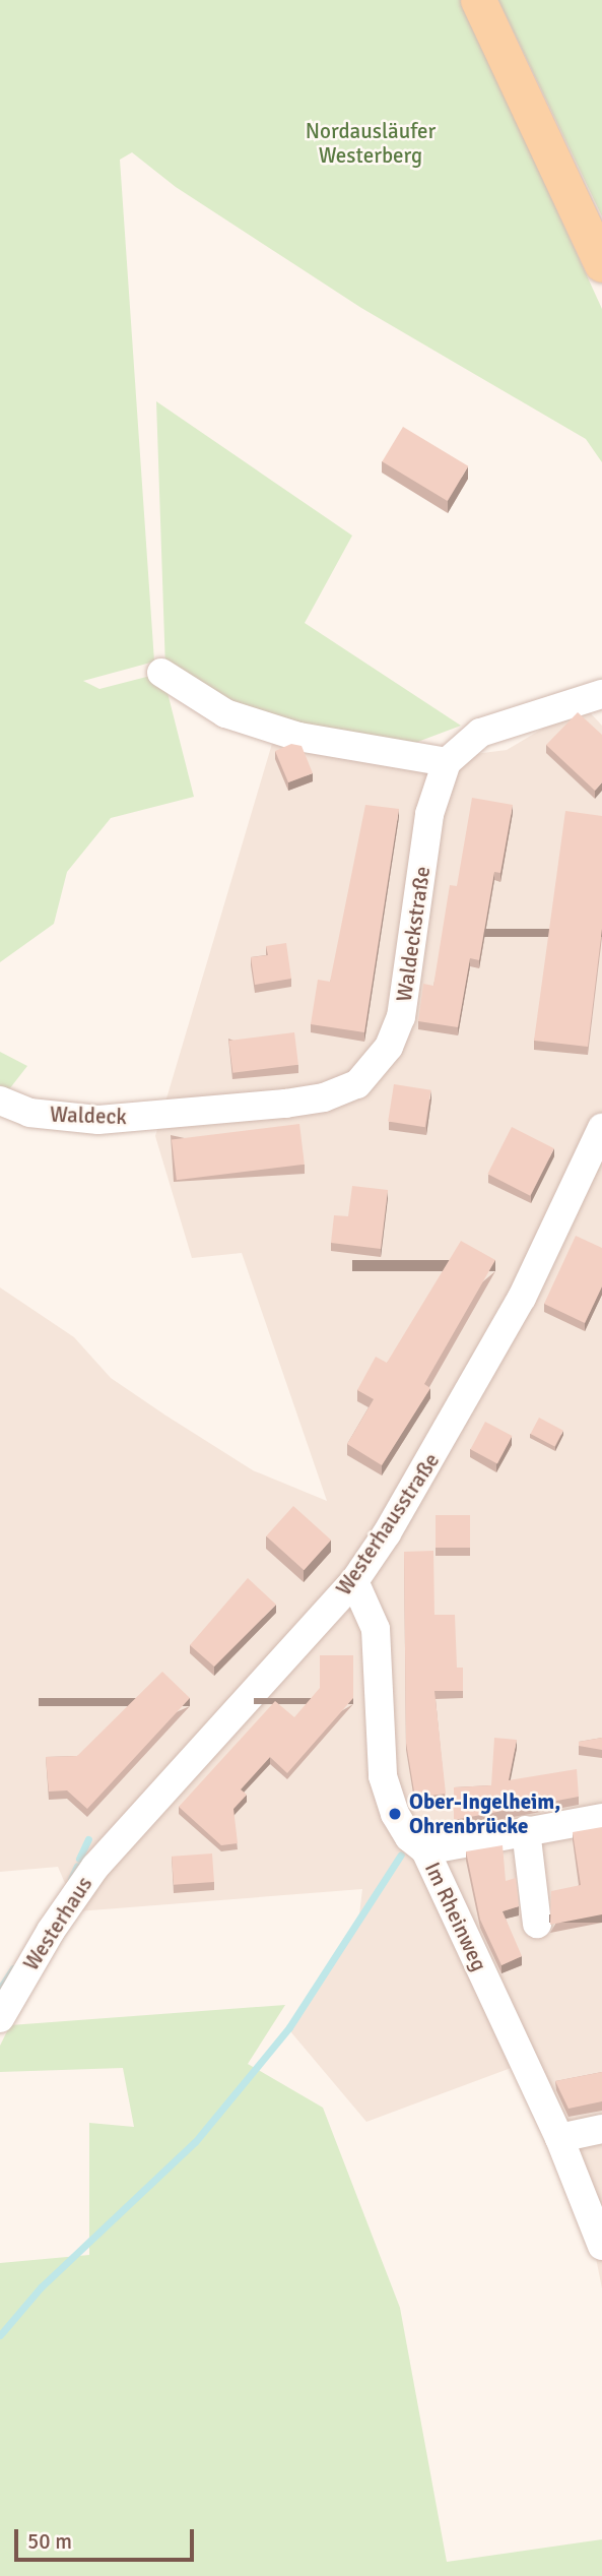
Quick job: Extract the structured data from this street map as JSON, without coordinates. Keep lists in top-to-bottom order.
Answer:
{
  "streets": {
    "street": [
      "Waldeckstraße",
      "Waldeck",
      "Westerhausstraße",
      "Im Rheinweg",
      "Westerhaus"
    ]
  },
  "crossings": [
    ["Waldeckstraße", "Waldeck"],
    ["Westerhausstraße", "Im Rheinweg"],
    ["Westerhausstraße", "Westerhaus"]
  ],
  "parks": ["Nordausläufer Westerberg"],
  "places": ["Ober-Ingelheim, Ohrenbrücke"],
  "scale_bar": "50 m"
}
